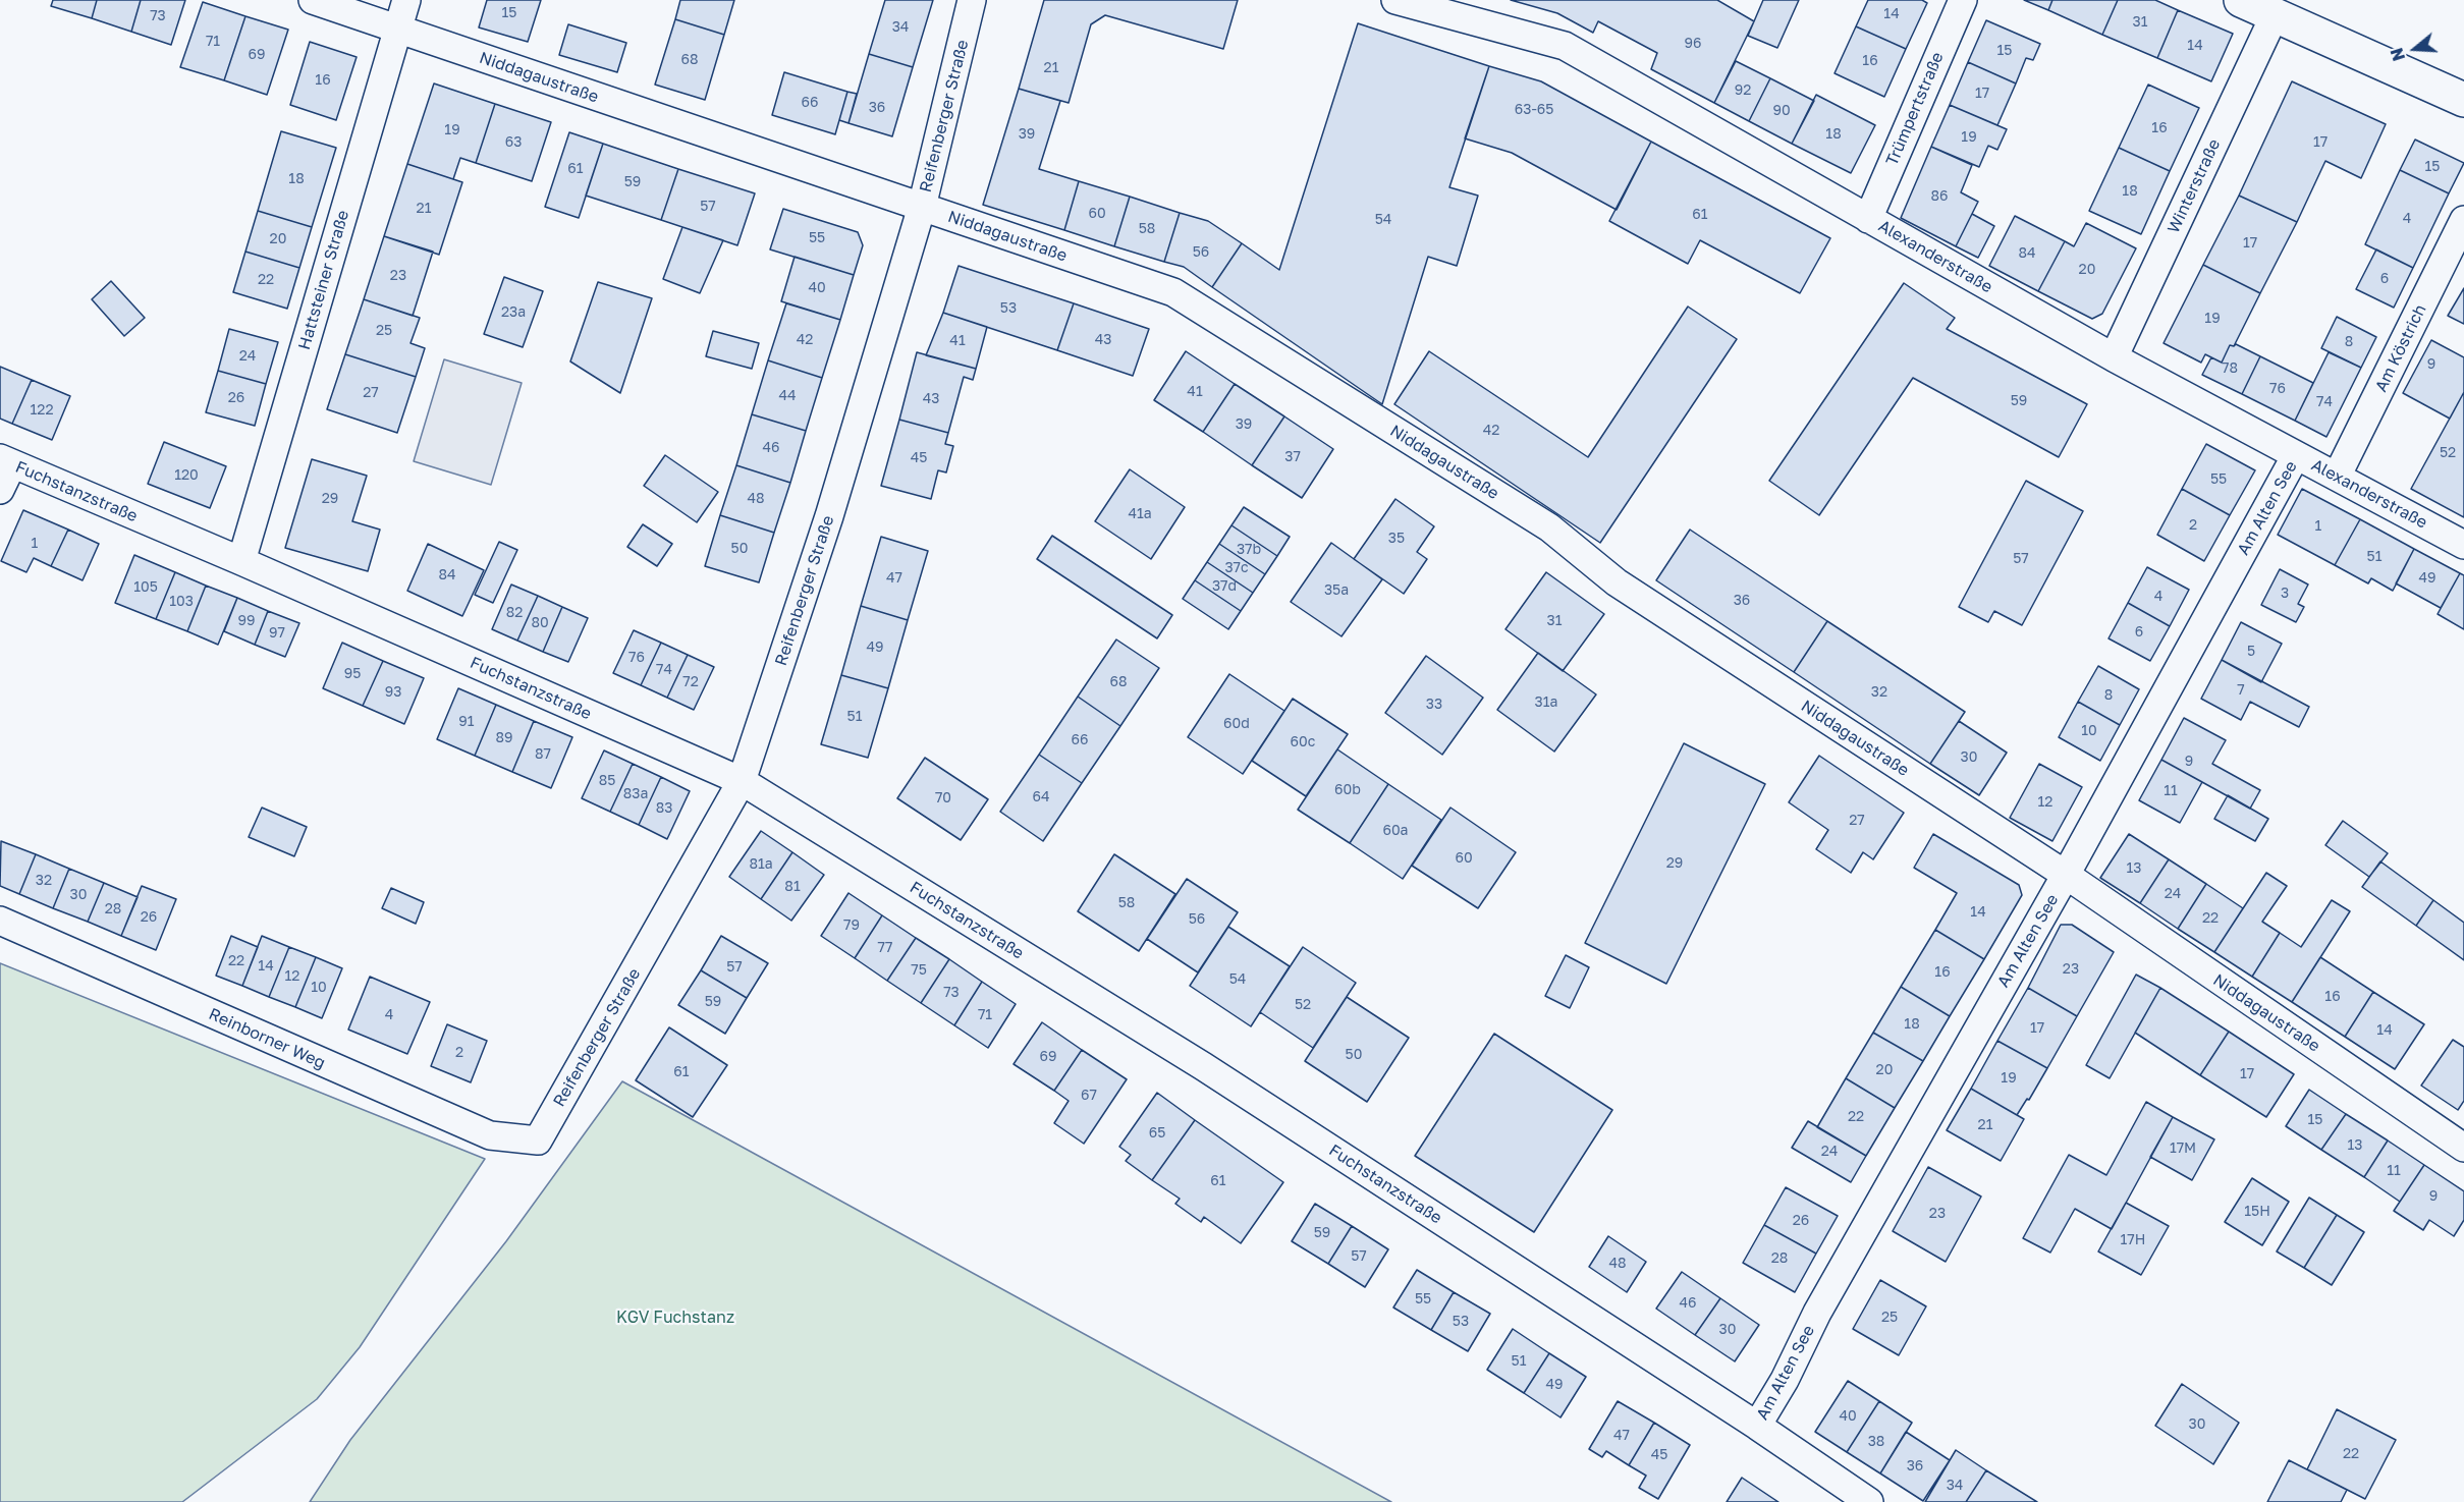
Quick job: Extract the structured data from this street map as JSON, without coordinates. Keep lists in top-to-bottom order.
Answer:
{
  "streets": {
    "street": [
      "Niddagaustraße",
      "Trümpertstraße",
      "Reifenberger Straße",
      "Winterstraße",
      "Alexanderstraße",
      "Hattsteiner Straße",
      "Am Köstrich",
      "Fuchstanzstraße",
      "Am Alten See",
      "Reinborner Weg"
    ]
  },
  "crossings": [
    ["Niddagaustraße", "Reifenberger Straße"],
    ["Niddagaustraße", "Hattsteiner Straße"],
    ["Niddagaustraße", "Am Alten See"],
    ["Trümpertstraße", "Alexanderstraße"],
    ["Reifenberger Straße", "Fuchstanzstraße"],
    ["Reifenberger Straße", "Reinborner Weg"],
    ["Winterstraße", "Alexanderstraße"],
    ["Alexanderstraße", "Am Köstrich"],
    ["Alexanderstraße", "Am Alten See"],
    ["Hattsteiner Straße", "Fuchstanzstraße"],
    ["Fuchstanzstraße", "Am Alten See"]
  ],
  "parks": ["KGV Fuchstanz"],
  "house_numbers": [
    "15",
    "14",
    "73",
    "31",
    "34",
    "71",
    "96",
    "14",
    "15",
    "69",
    "68",
    "16",
    "21",
    "16",
    "92",
    "17",
    "66",
    "36",
    "63-65",
    "90",
    "16",
    "19",
    "39",
    "18",
    "19",
    "63",
    "17",
    "15",
    "61",
    "18",
    "59",
    "18",
    "86",
    "57",
    "21",
    "60",
    "61",
    "4",
    "54",
    "58",
    "55",
    "20",
    "17",
    "56",
    "84",
    "20",
    "23",
    "6",
    "22",
    "40",
    "53",
    "23a",
    "19",
    "25",
    "42",
    "43",
    "41",
    "8",
    "24",
    "9",
    "78",
    "76",
    "41",
    "27",
    "44",
    "26",
    "43",
    "59",
    "74",
    "122",
    "39",
    "42",
    "46",
    "52",
    "37",
    "45",
    "120",
    "55",
    "29",
    "48",
    "41a",
    "2",
    "1",
    "35",
    "1",
    "50",
    "37b",
    "51",
    "57",
    "37c",
    "84",
    "47",
    "49",
    "37d",
    "105",
    "35a",
    "3",
    "4",
    "36",
    "103",
    "82",
    "99",
    "31",
    "80",
    "6",
    "97",
    "49",
    "5",
    "76",
    "74",
    "95",
    "72",
    "68",
    "7",
    "93",
    "32",
    "8",
    "31a",
    "33",
    "51",
    "91",
    "60d",
    "10",
    "89",
    "66",
    "60c",
    "87",
    "30",
    "9",
    "85",
    "60b",
    "11",
    "83a",
    "64",
    "70",
    "12",
    "83",
    "27",
    "60a",
    "60",
    "29",
    "81a",
    "13",
    "32",
    "81",
    "24",
    "30",
    "58",
    "28",
    "14",
    "26",
    "22",
    "56",
    "79",
    "77",
    "22",
    "14",
    "57",
    "23",
    "75",
    "16",
    "12",
    "54",
    "10",
    "73",
    "16",
    "59",
    "52",
    "4",
    "71",
    "18",
    "17",
    "14",
    "2",
    "50",
    "69",
    "20",
    "61",
    "17",
    "19",
    "67",
    "22",
    "15",
    "21",
    "65",
    "13",
    "17M",
    "24",
    "11",
    "61",
    "9",
    "15H",
    "23",
    "26",
    "59",
    "17H",
    "57",
    "28",
    "48",
    "55",
    "46",
    "25",
    "53",
    "30",
    "51",
    "49",
    "40",
    "30",
    "47",
    "38",
    "22",
    "45",
    "36",
    "34"
  ],
  "north": "left"
}
